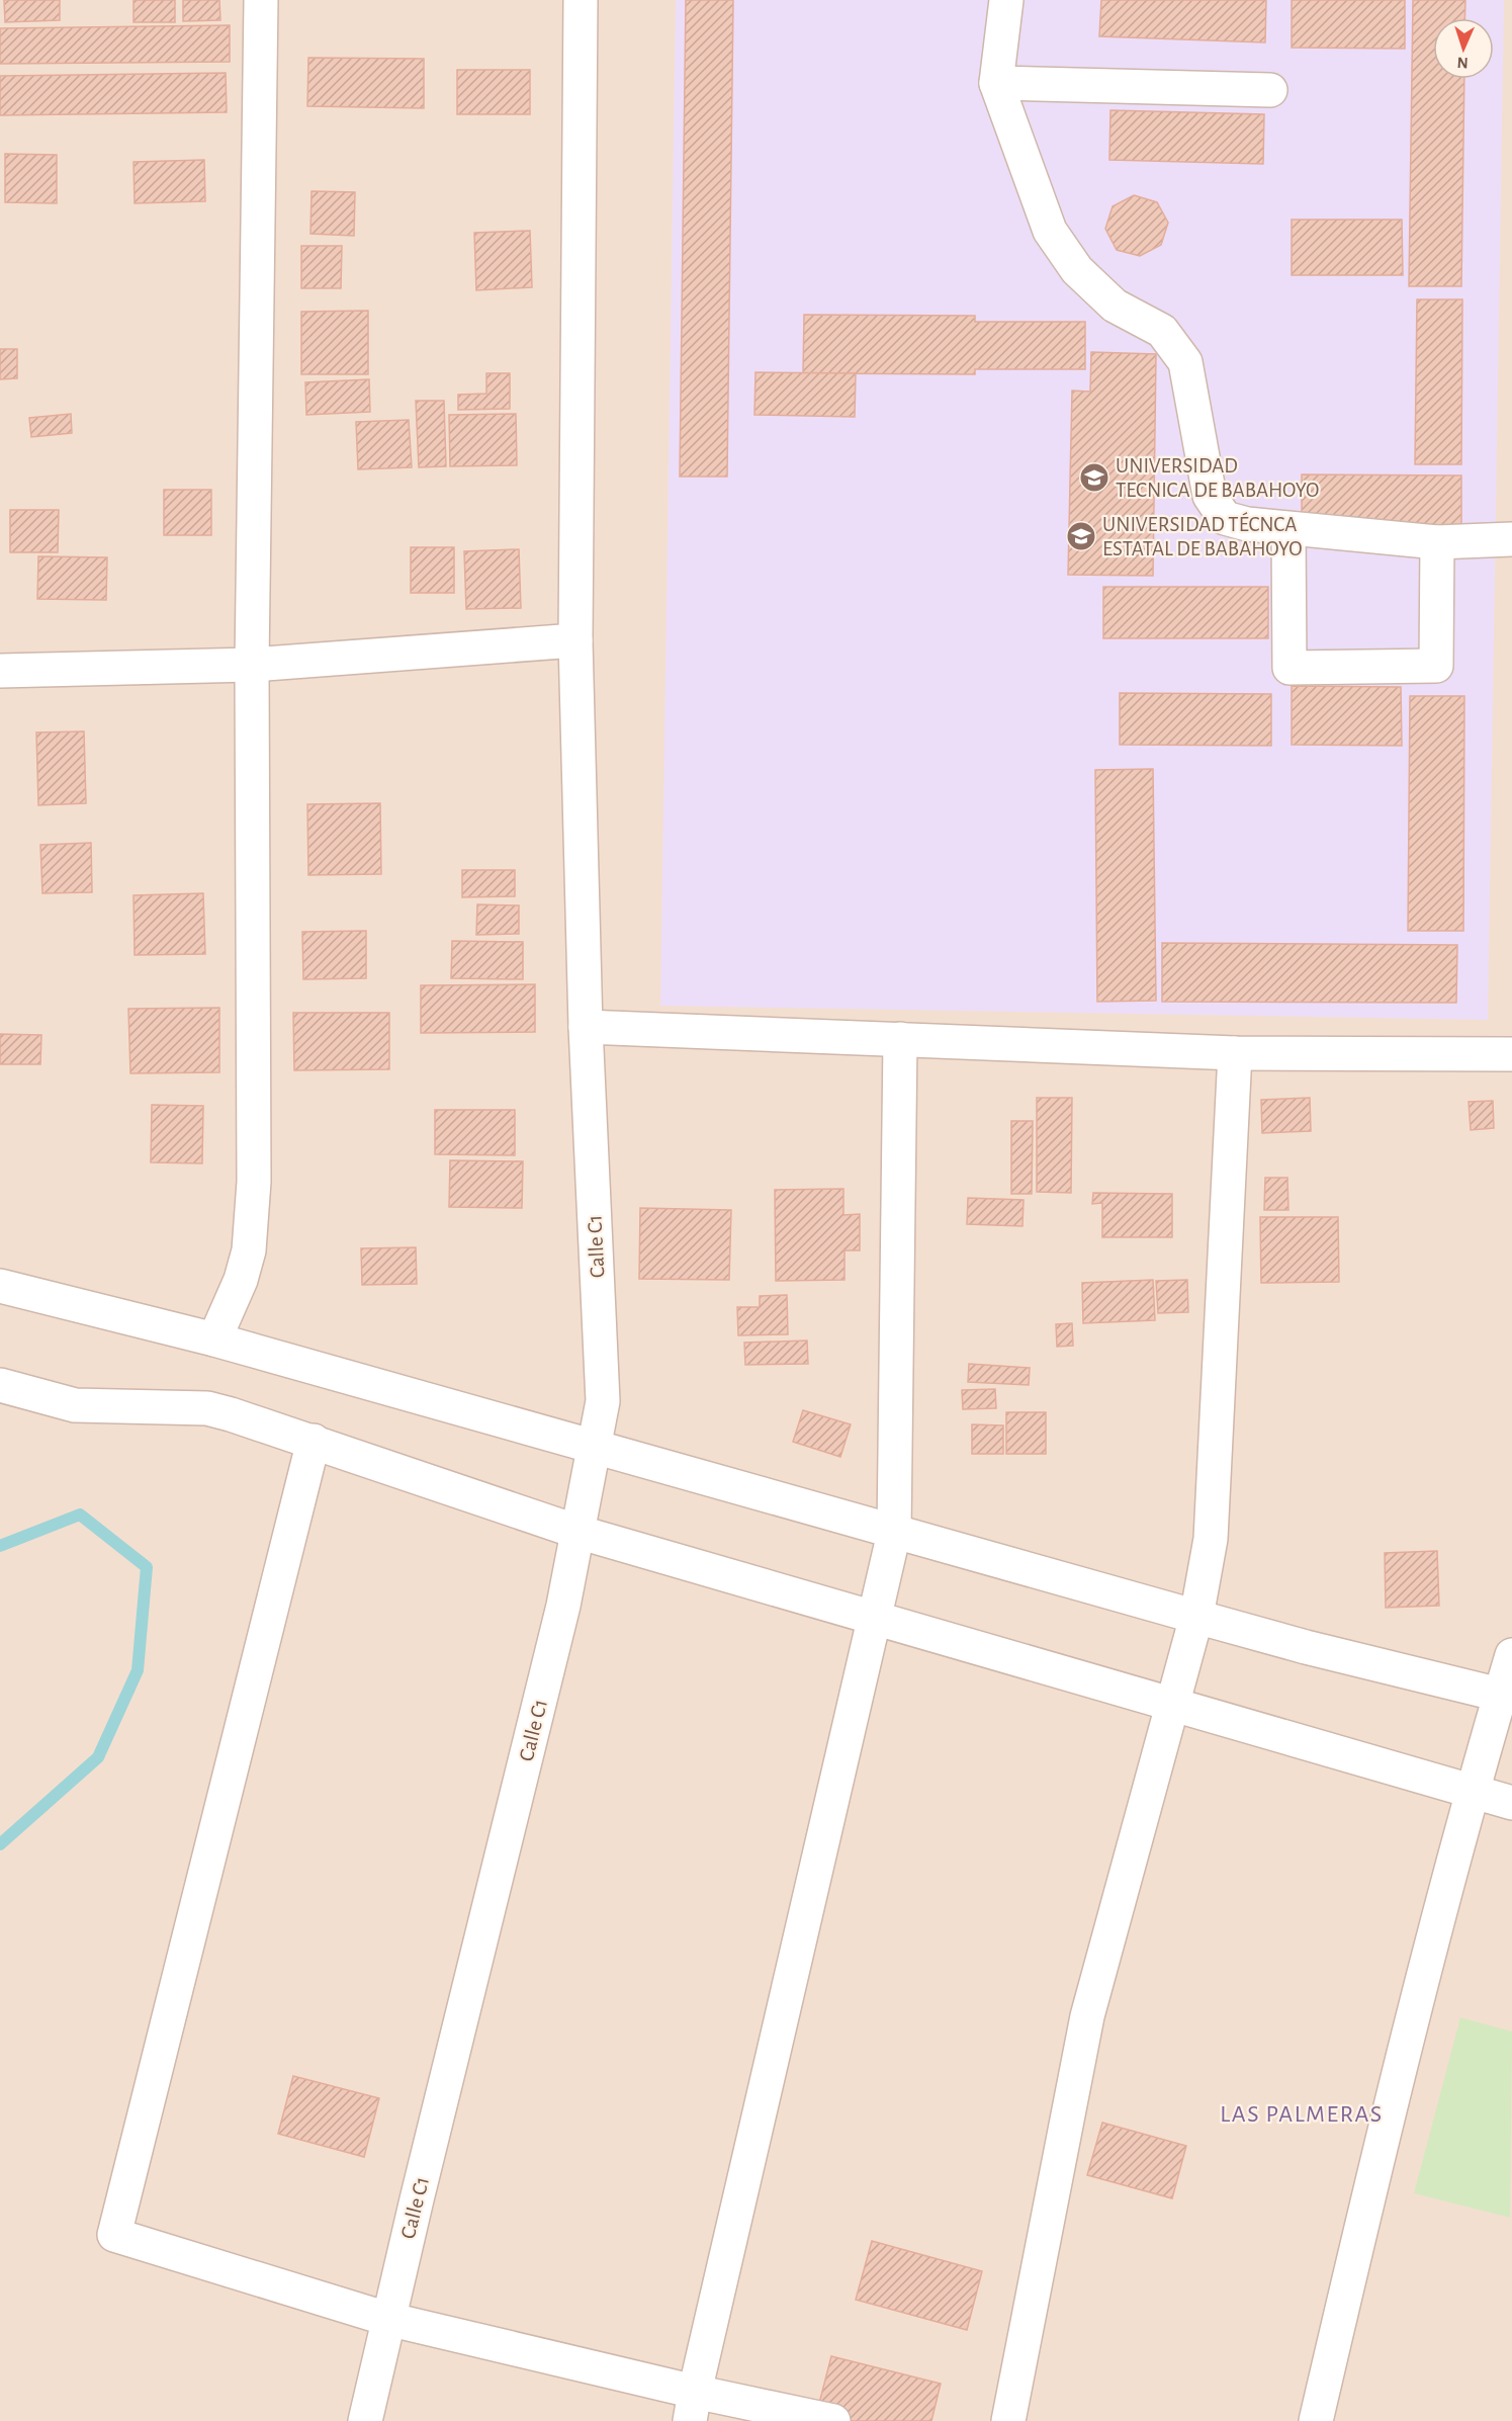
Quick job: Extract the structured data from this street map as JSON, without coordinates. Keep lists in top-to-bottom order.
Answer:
{
  "streets": {
    "street": ["Calle C1"]
  },
  "districts": ["LAS PALMERAS"],
  "places": {
    "school or university": ["UNIVERSIDAD TECNICA DE BABAHOYO", "UNIVERSIDAD TÉCNCA ESTATAL DE BABAHOYO"]
  },
  "north": "bottom"
}
